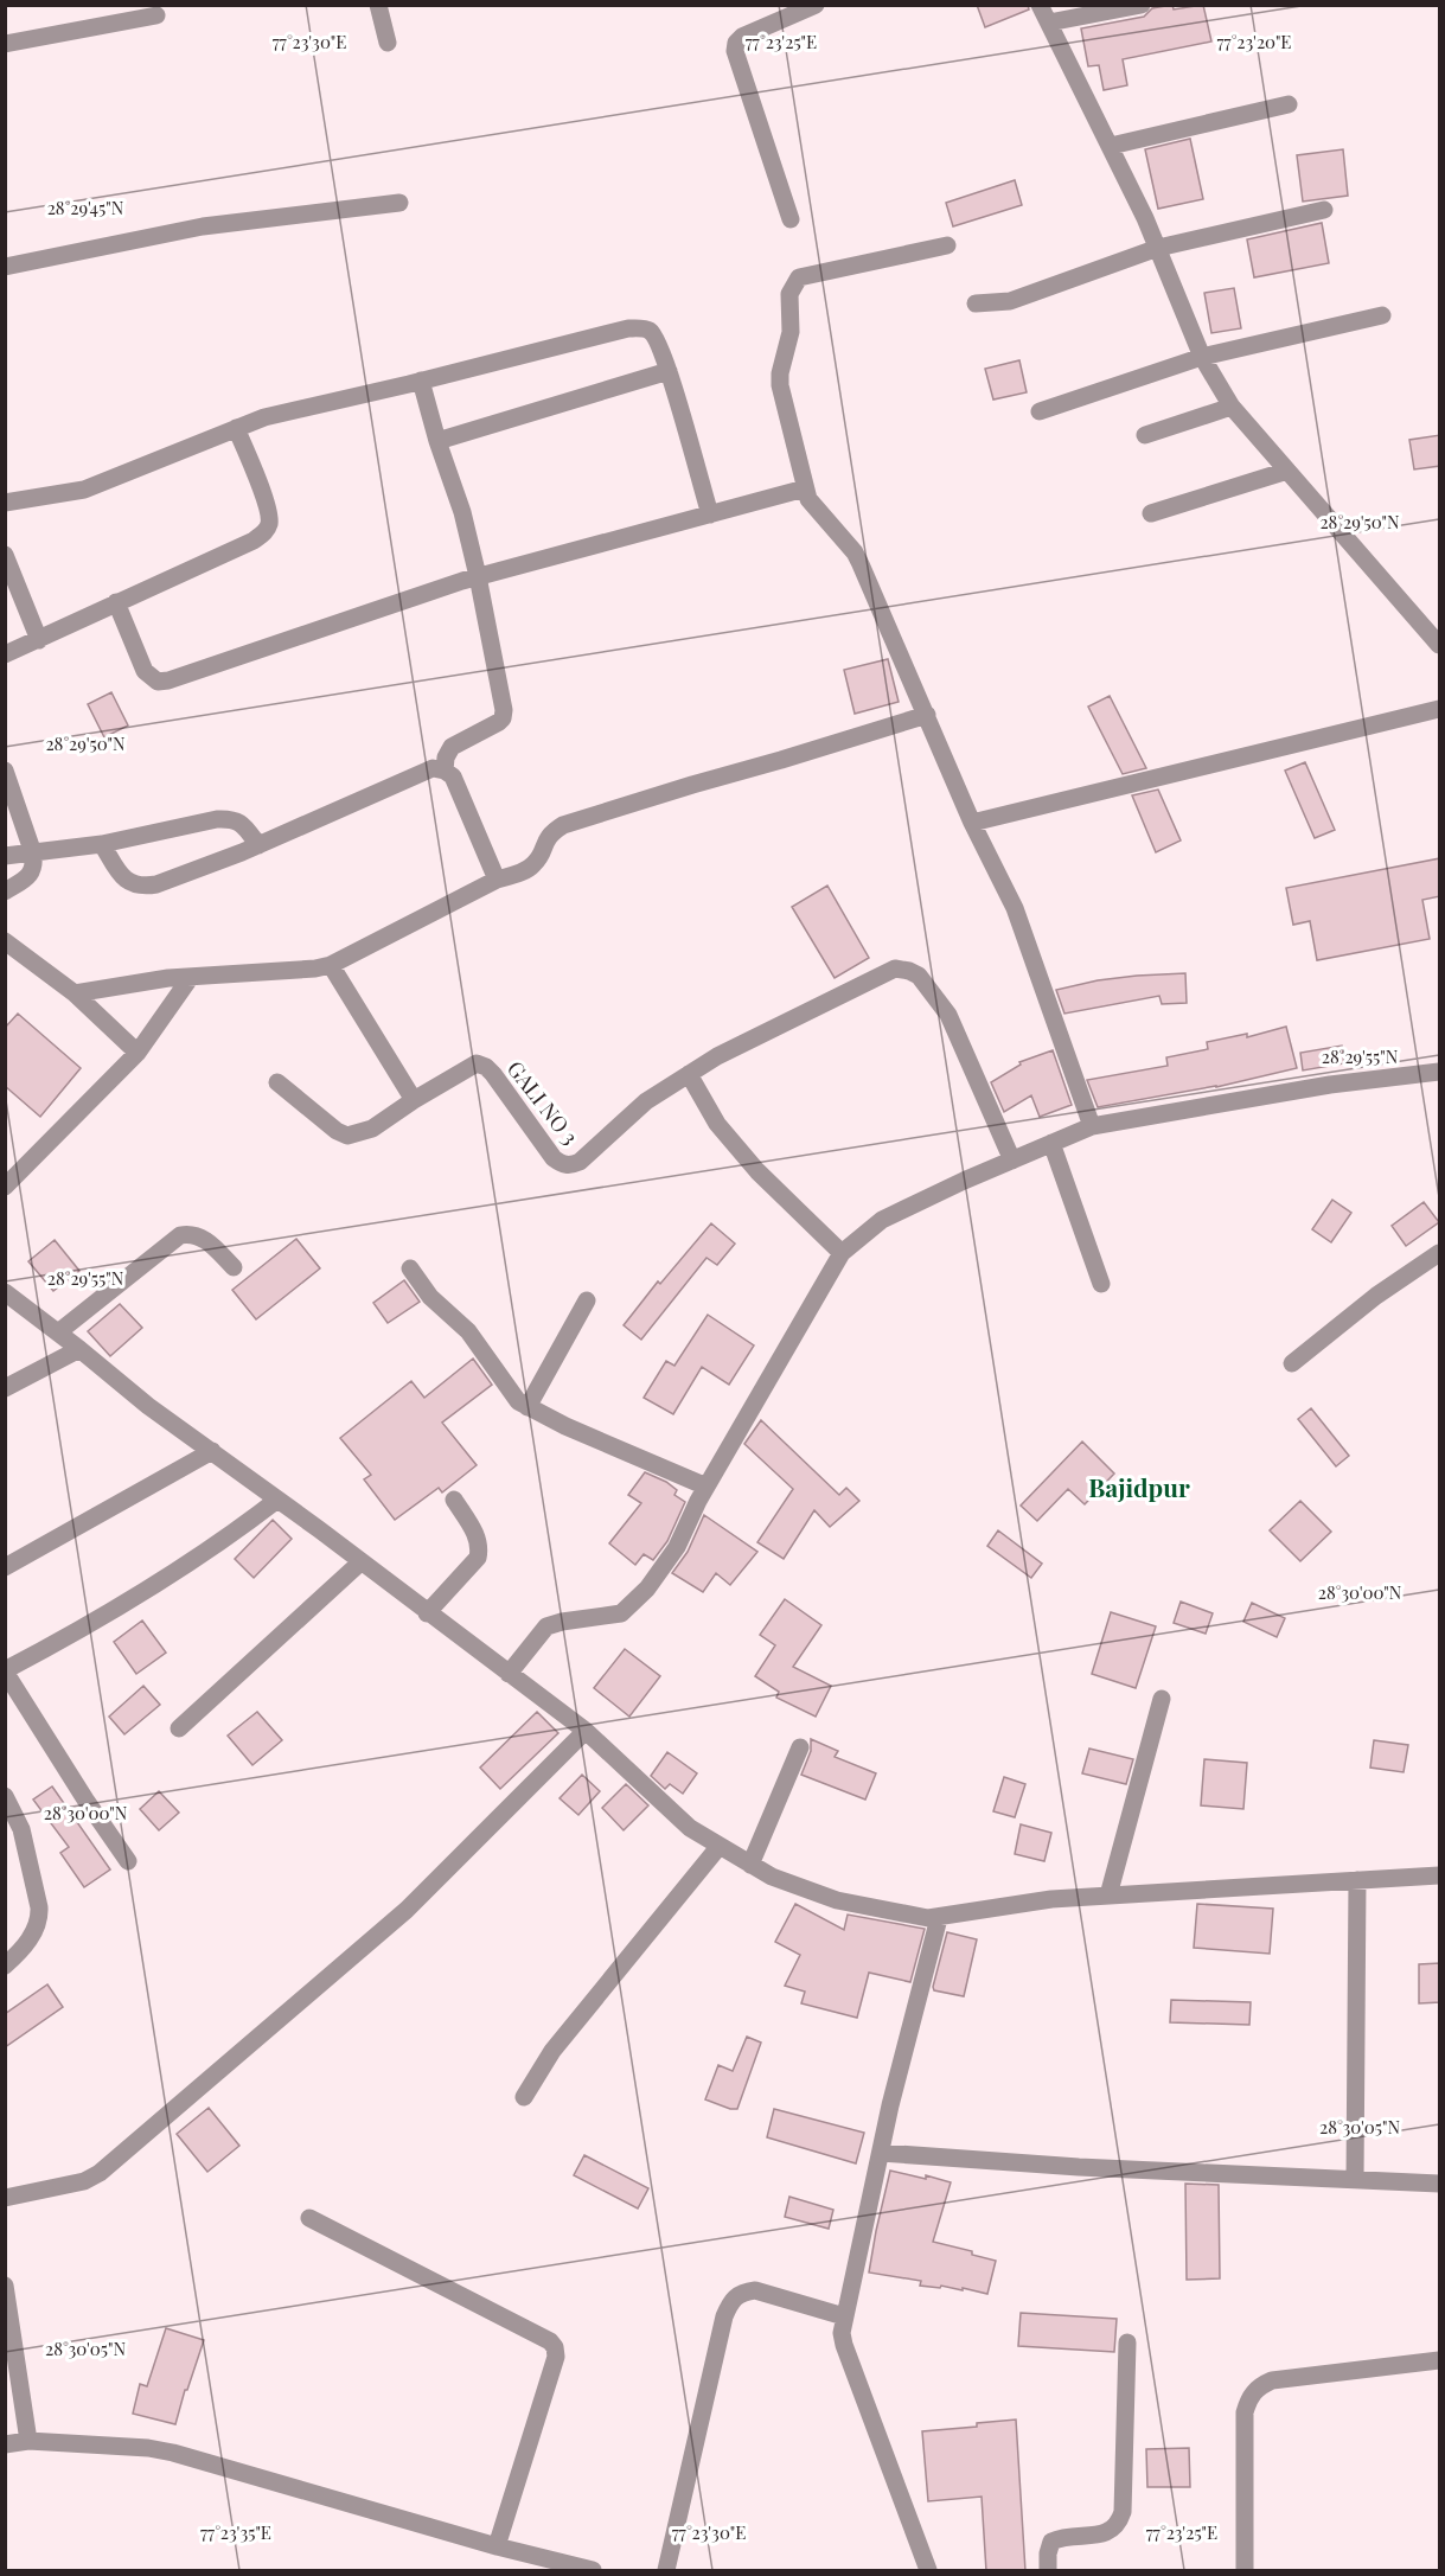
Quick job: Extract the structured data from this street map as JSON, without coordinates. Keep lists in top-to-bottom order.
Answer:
{
  "streets": {
    "street": ["GALI NO 3"]
  },
  "districts": ["Bajidpur"],
  "coordinates": [
    "77°23'30\"E",
    "77°23'25\"E",
    "77°23'20\"E",
    "28°29'45\"N",
    "28°29'50\"N",
    "28°29'55\"N",
    "28°30'00\"N",
    "28°30'05\"N",
    "77°23'35\"E"
  ]
}
